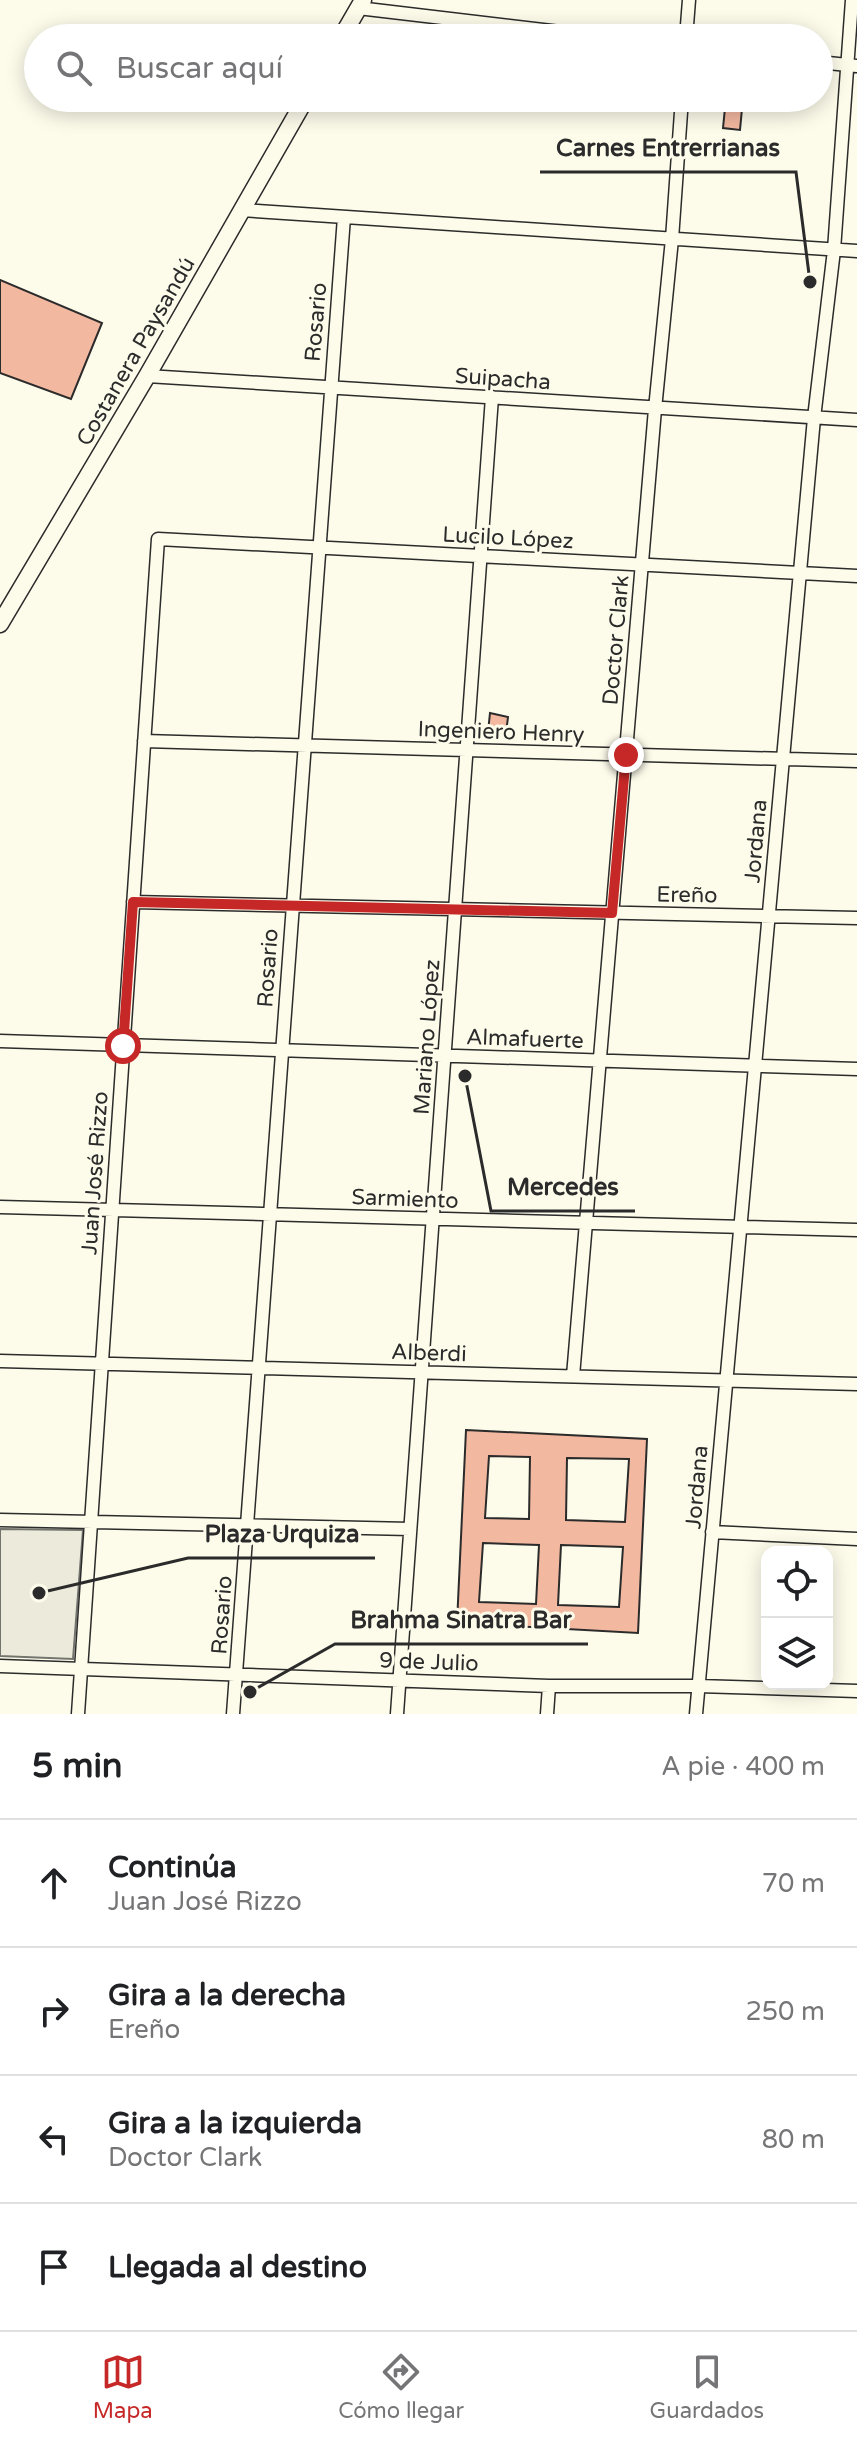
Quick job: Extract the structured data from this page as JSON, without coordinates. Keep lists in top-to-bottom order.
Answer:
{
  "streets": {
    "main road": ["Costanera Paysandú"],
    "street": [
      "Rosario",
      "Suipacha",
      "Lucilo López",
      "Doctor Clark",
      "Ingeniero Henry",
      "Jordana",
      "Ereño",
      "Mariano López",
      "Almafuerte",
      "Juan José Rizzo",
      "Sarmiento",
      "Alberdi",
      "9 de Julio"
    ]
  },
  "crossings": [
    ["Rosario", "Suipacha"],
    ["Rosario", "Lucilo López"],
    ["Rosario", "Ingeniero Henry"],
    ["Rosario", "Ereño"],
    ["Rosario", "Almafuerte"],
    ["Rosario", "Sarmiento"],
    ["Rosario", "Alberdi"],
    ["Rosario", "9 de Julio"],
    ["Costanera Paysandú", "Suipacha"],
    ["Suipacha", "Doctor Clark"],
    ["Suipacha", "Jordana"],
    ["Suipacha", "Mariano López"],
    ["Lucilo López", "Doctor Clark"],
    ["Lucilo López", "Jordana"],
    ["Lucilo López", "Mariano López"],
    ["Lucilo López", "Juan José Rizzo"],
    ["Doctor Clark", "Ingeniero Henry"],
    ["Doctor Clark", "Ereño"],
    ["Doctor Clark", "Almafuerte"],
    ["Doctor Clark", "Sarmiento"],
    ["Doctor Clark", "Alberdi"],
    ["Ingeniero Henry", "Jordana"],
    ["Ingeniero Henry", "Mariano López"],
    ["Ingeniero Henry", "Juan José Rizzo"],
    ["Jordana", "Ereño"],
    ["Jordana", "Almafuerte"],
    ["Jordana", "Sarmiento"],
    ["Jordana", "Alberdi"],
    ["Jordana", "9 de Julio"],
    ["Ereño", "Mariano López"],
    ["Ereño", "Juan José Rizzo"],
    ["Mariano López", "Almafuerte"],
    ["Mariano López", "Sarmiento"],
    ["Mariano López", "Alberdi"],
    ["Mariano López", "9 de Julio"],
    ["Almafuerte", "Juan José Rizzo"],
    ["Juan José Rizzo", "Sarmiento"],
    ["Juan José Rizzo", "Alberdi"],
    ["Juan José Rizzo", "9 de Julio"]
  ],
  "places": [
    "Carnes Entrerrianas",
    "Mercedes",
    "Plaza Urquiza",
    "Brahma Sinatra Bar"
  ],
  "page": {
    "search": "Buscar aquí",
    "heading": ["5 min", "A pie · 400 m"],
    "list": [
      ["Continúa", "Juan José Rizzo", "70 m"],
      ["Gira a la derecha", "Ereño", "250 m"],
      ["Gira a la izquierda", "Doctor Clark", "80 m"],
      "Llegada al destino"
    ],
    "nav": ["Mapa", "Cómo llegar", "Guardados"]
  }
}
